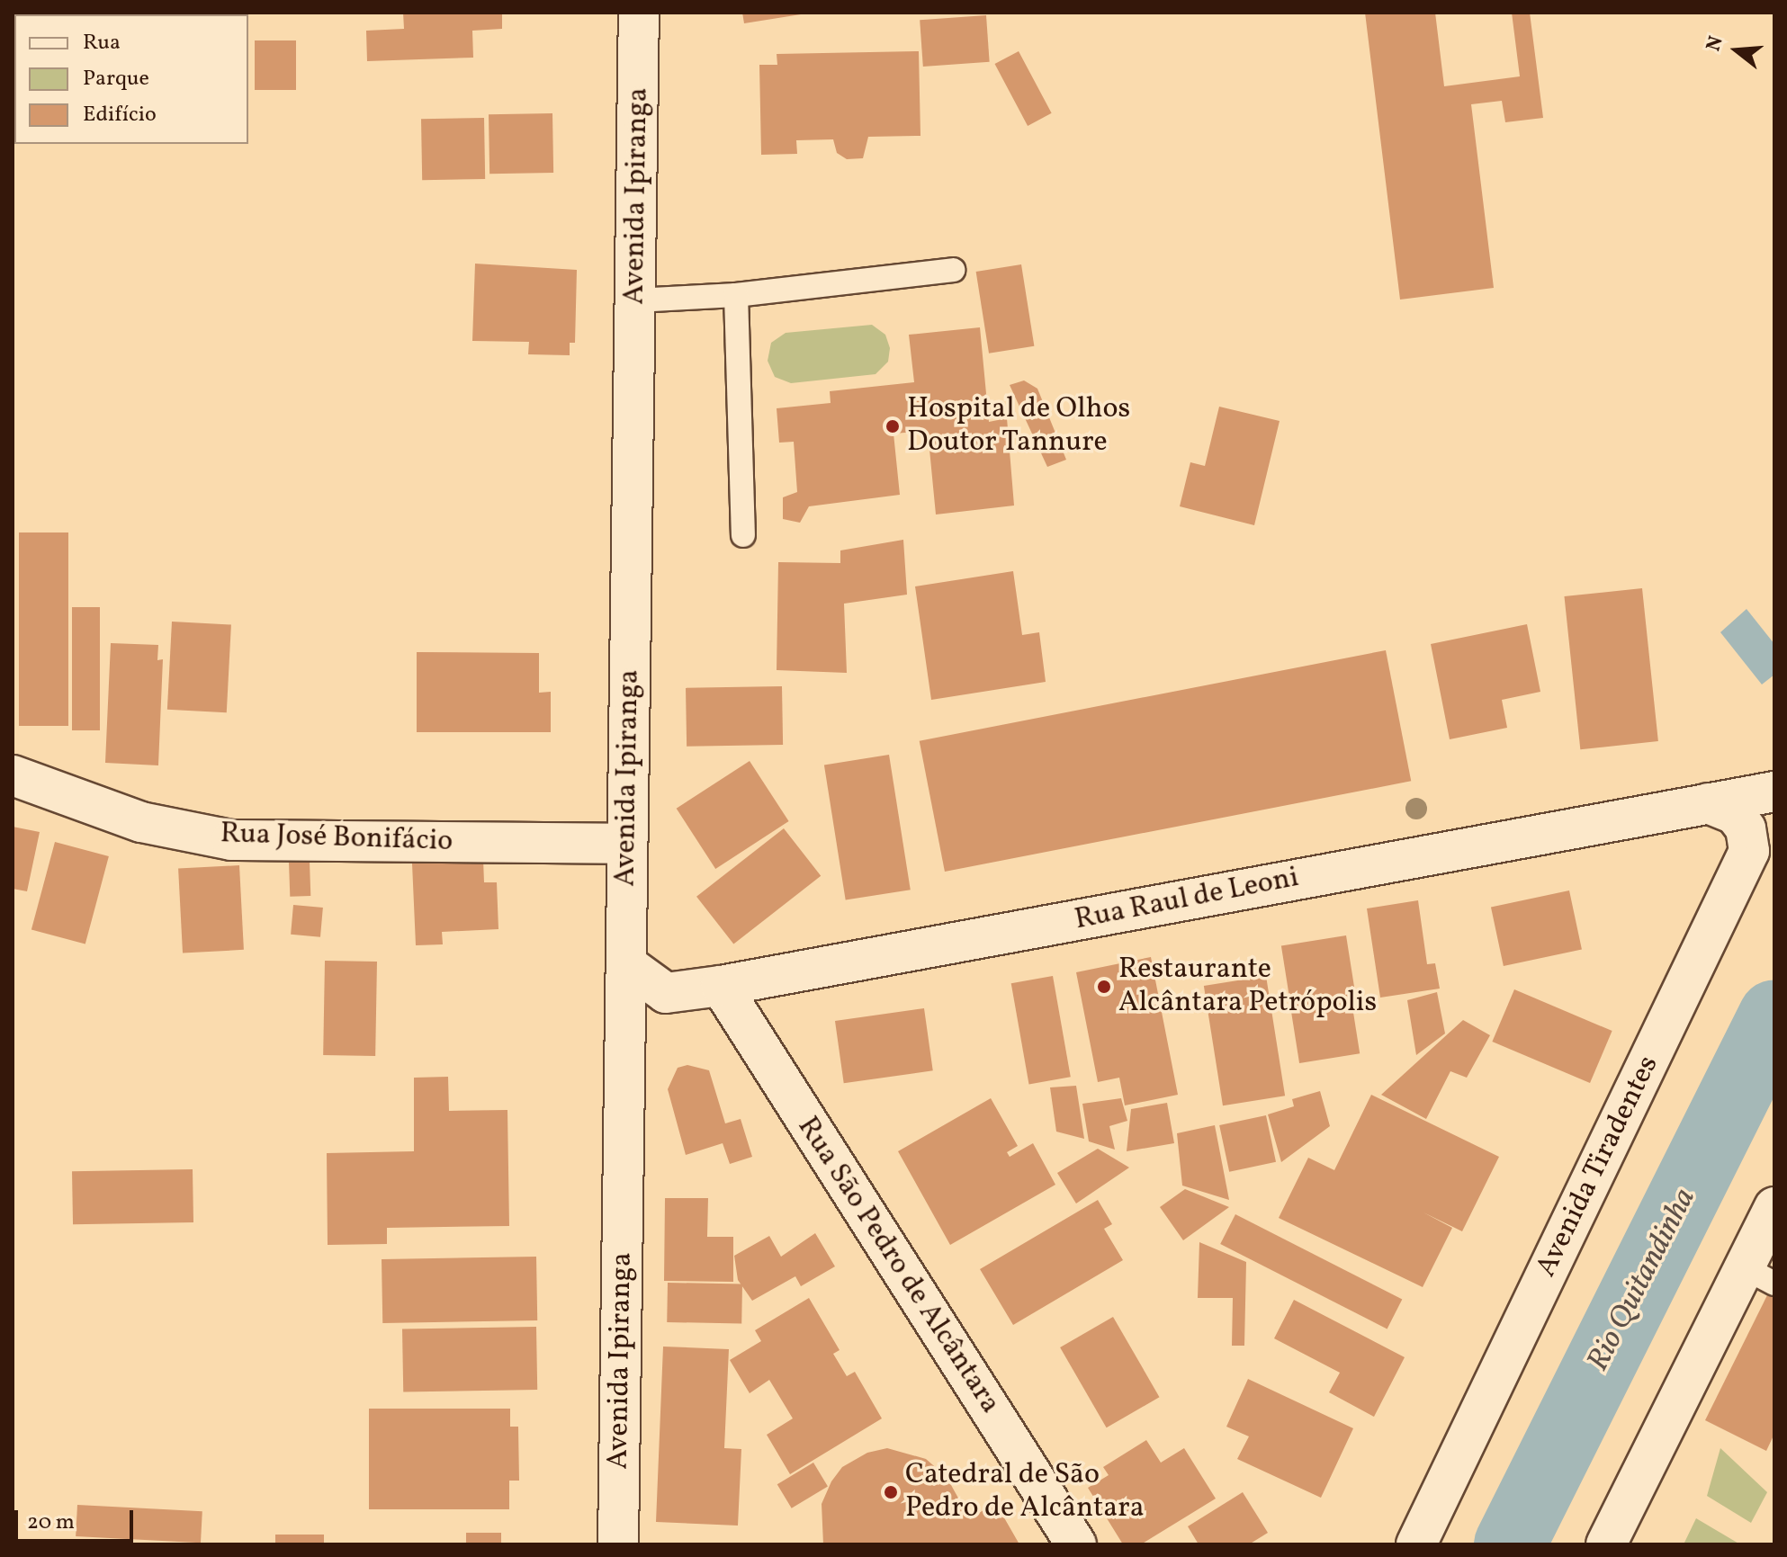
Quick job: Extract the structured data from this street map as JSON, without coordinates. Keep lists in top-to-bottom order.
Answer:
{
  "streets": {
    "main road": [
      "Avenida Ipiranga",
      "Rua José Bonifácio",
      "Rua Raul de Leoni",
      "Avenida Tiradentes",
      "Rua São Pedro de Alcântara"
    ]
  },
  "crossings": [
    ["Avenida Ipiranga", "Rua José Bonifácio"],
    ["Rua Raul de Leoni", "Avenida Tiradentes"],
    ["Rua Raul de Leoni", "Rua São Pedro de Alcântara"]
  ],
  "water": ["Rio Quitandinha"],
  "places": ["Hospital de Olhos Doutor Tannure", "Restaurante Alcântara Petrópolis", "Catedral de São Pedro de Alcântara"],
  "legend": ["Rua", "Parque", "Edifício"],
  "scale_bar": "20 m",
  "north": "left"
}
